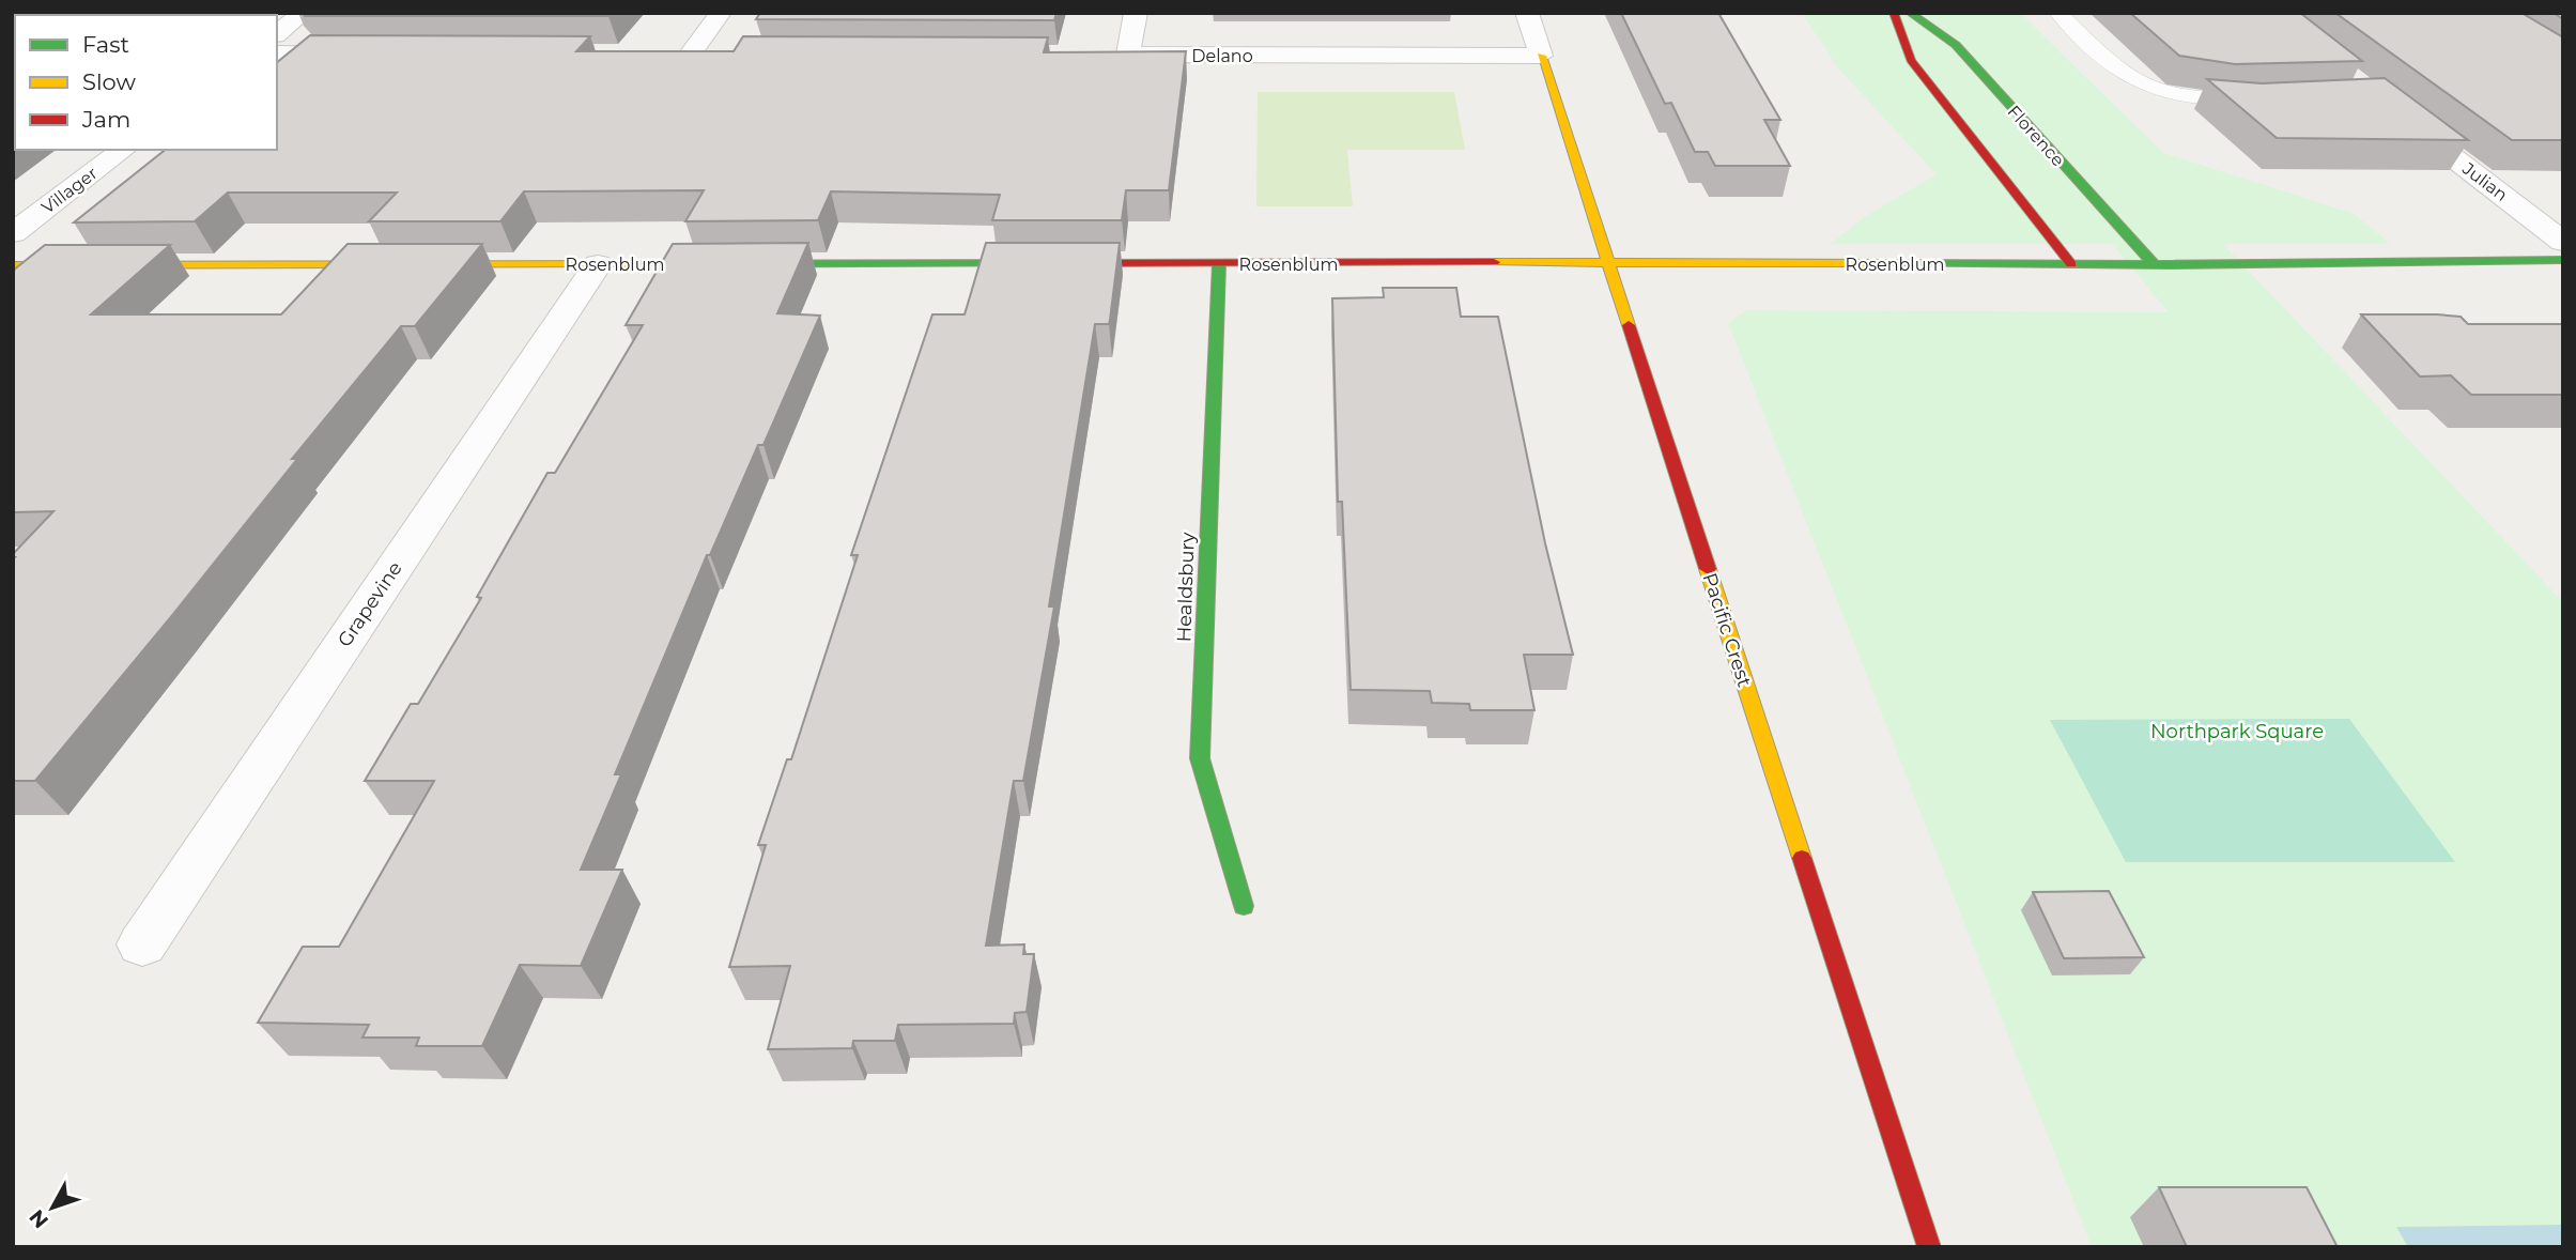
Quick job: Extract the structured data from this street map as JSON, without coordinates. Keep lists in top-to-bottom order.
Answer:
{
  "streets": {
    "street": [
      "Delano",
      "Florence",
      "Julian",
      "Villager",
      "Rosenblum",
      "Healdsbury",
      "Grapevine",
      "Pacific Crest"
    ]
  },
  "crossings": [
    ["Delano", "Pacific Crest"],
    ["Florence", "Rosenblum"],
    ["Rosenblum", "Healdsbury"],
    ["Rosenblum", "Grapevine"],
    ["Rosenblum", "Pacific Crest"]
  ],
  "parks": ["Northpark Square"],
  "legend": ["Fast", "Slow", "Jam"],
  "north": "bottom left"
}
